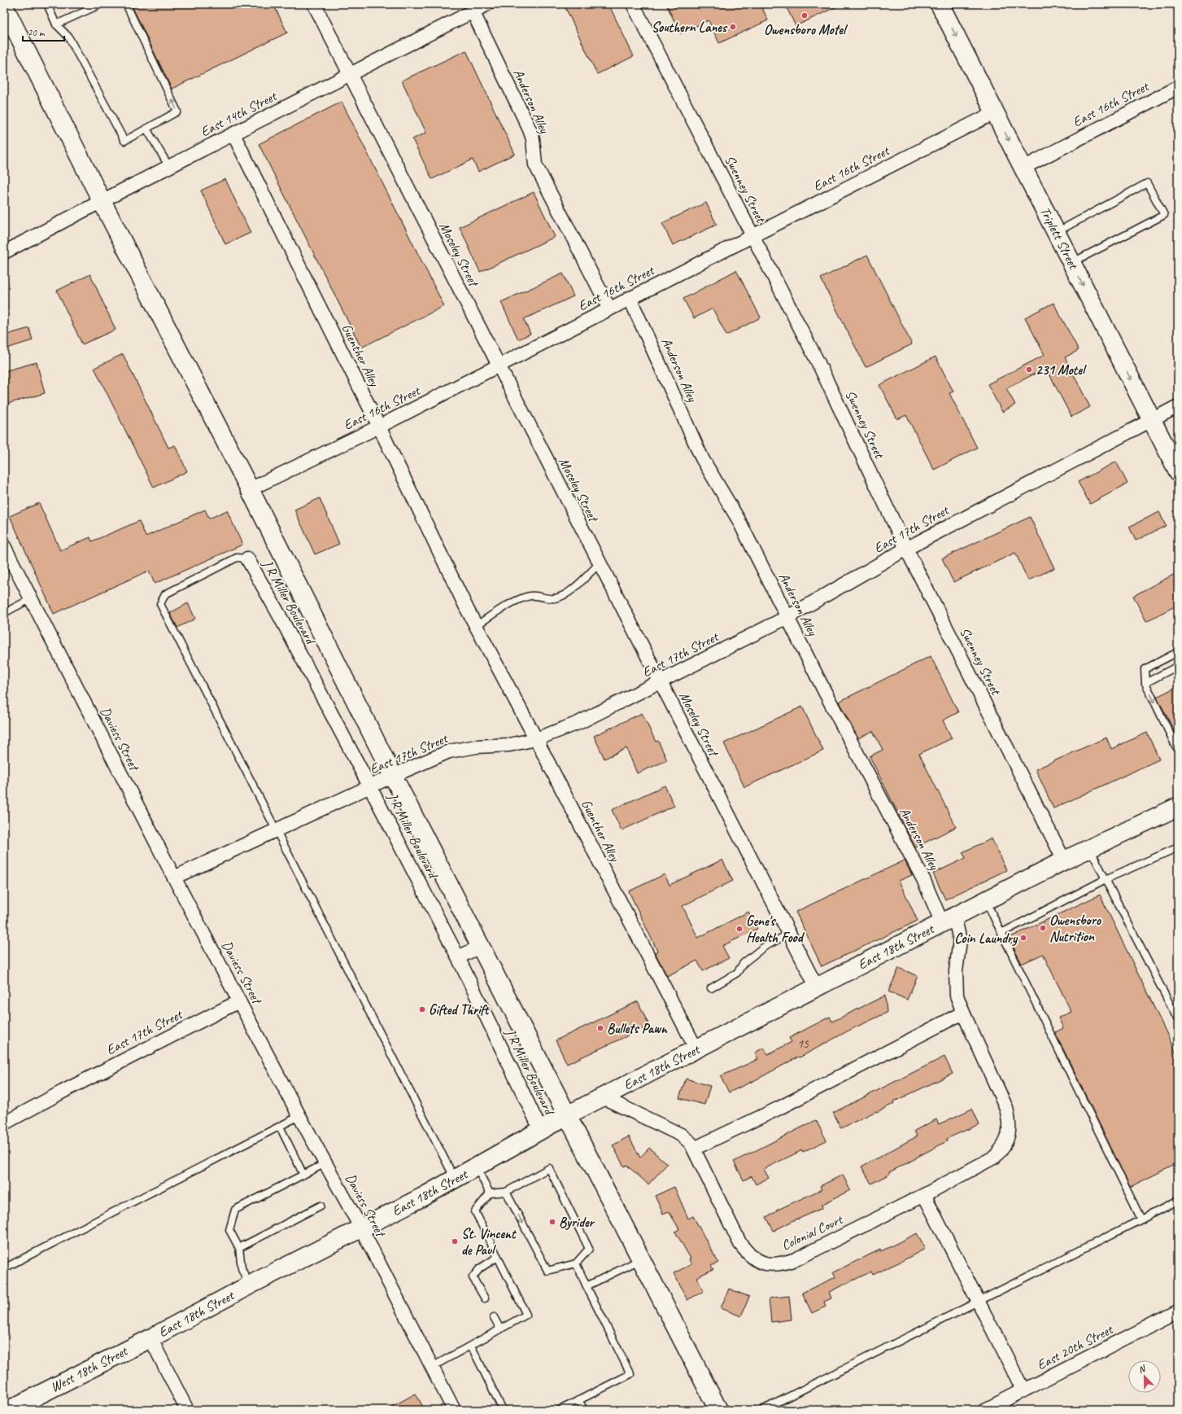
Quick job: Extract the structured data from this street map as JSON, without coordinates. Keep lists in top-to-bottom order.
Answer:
{
  "streets": {
    "street": [
      "Anderson Alley",
      "East 16th Street",
      "East 14th Street",
      "Swenney Street",
      "Triplett Street",
      "Moseley Street",
      "Guenther Alley",
      "East 17th Street",
      "J R Miller Boulevard",
      "Daviess Street",
      "East 18th Street",
      "Colonial Court",
      "East 20th Street",
      "West 18th Street"
    ]
  },
  "crossings": [
    ["Anderson Alley", "East 16th Street"],
    ["Anderson Alley", "East 14th Street"],
    ["Anderson Alley", "East 17th Street"],
    ["Anderson Alley", "East 18th Street"],
    ["Anderson Alley", "Colonial Court"],
    ["East 16th Street", "Swenney Street"],
    ["East 16th Street", "Triplett Street"],
    ["East 16th Street", "Moseley Street"],
    ["East 16th Street", "Guenther Alley"],
    ["East 14th Street", "Moseley Street"],
    ["East 14th Street", "Guenther Alley"],
    ["Swenney Street", "East 17th Street"],
    ["Swenney Street", "East 18th Street"],
    ["Triplett Street", "East 17th Street"],
    ["Moseley Street", "East 17th Street"],
    ["Moseley Street", "East 18th Street"],
    ["Guenther Alley", "East 17th Street"],
    ["Guenther Alley", "East 18th Street"],
    ["East 17th Street", "J R Miller Boulevard"],
    ["East 17th Street", "Daviess Street"],
    ["J R Miller Boulevard", "East 18th Street"],
    ["Daviess Street", "East 18th Street"],
    ["East 18th Street", "Colonial Court"],
    ["East 18th Street", "West 18th Street"]
  ],
  "one_way": ["Triplett Street"],
  "places": [
    "Owensboro Motel",
    "Southern Lanes",
    "231 Motel",
    "Owensboro Nutrition",
    "Gene's Health Food",
    "Coin Laundry",
    "Gifted Thrift",
    "Bullets Pawn",
    "Byrider",
    "St. Vincent de Paul"
  ],
  "house_numbers": ["15"],
  "scale_bar": "20 m",
  "north": "top left"
}
